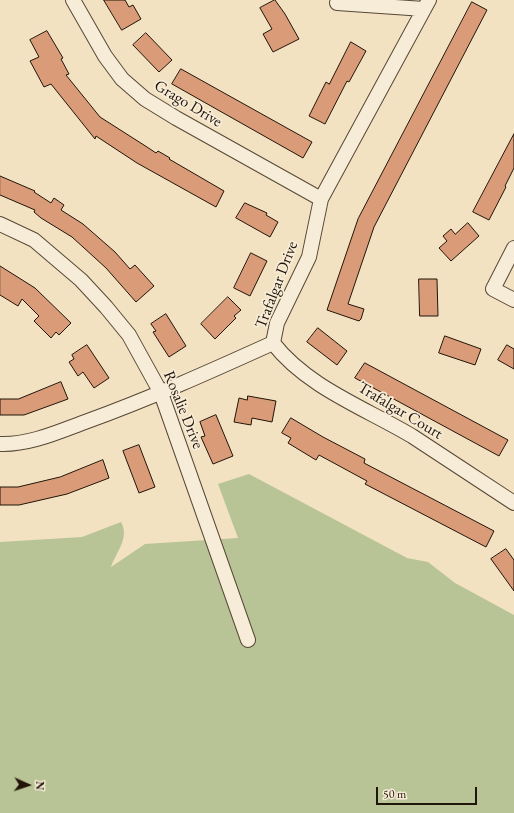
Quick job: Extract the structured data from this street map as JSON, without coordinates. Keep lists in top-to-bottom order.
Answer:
{
  "streets": {
    "street": [
      "Grago Drive",
      "Trafalgar Drive",
      "Rosalie Drive",
      "Trafalgar Court"
    ]
  },
  "crossings": [
    ["Grago Drive", "Trafalgar Drive"],
    ["Trafalgar Drive", "Rosalie Drive"],
    ["Trafalgar Drive", "Trafalgar Court"]
  ],
  "scale_bar": "50 m",
  "north": "right"
}
